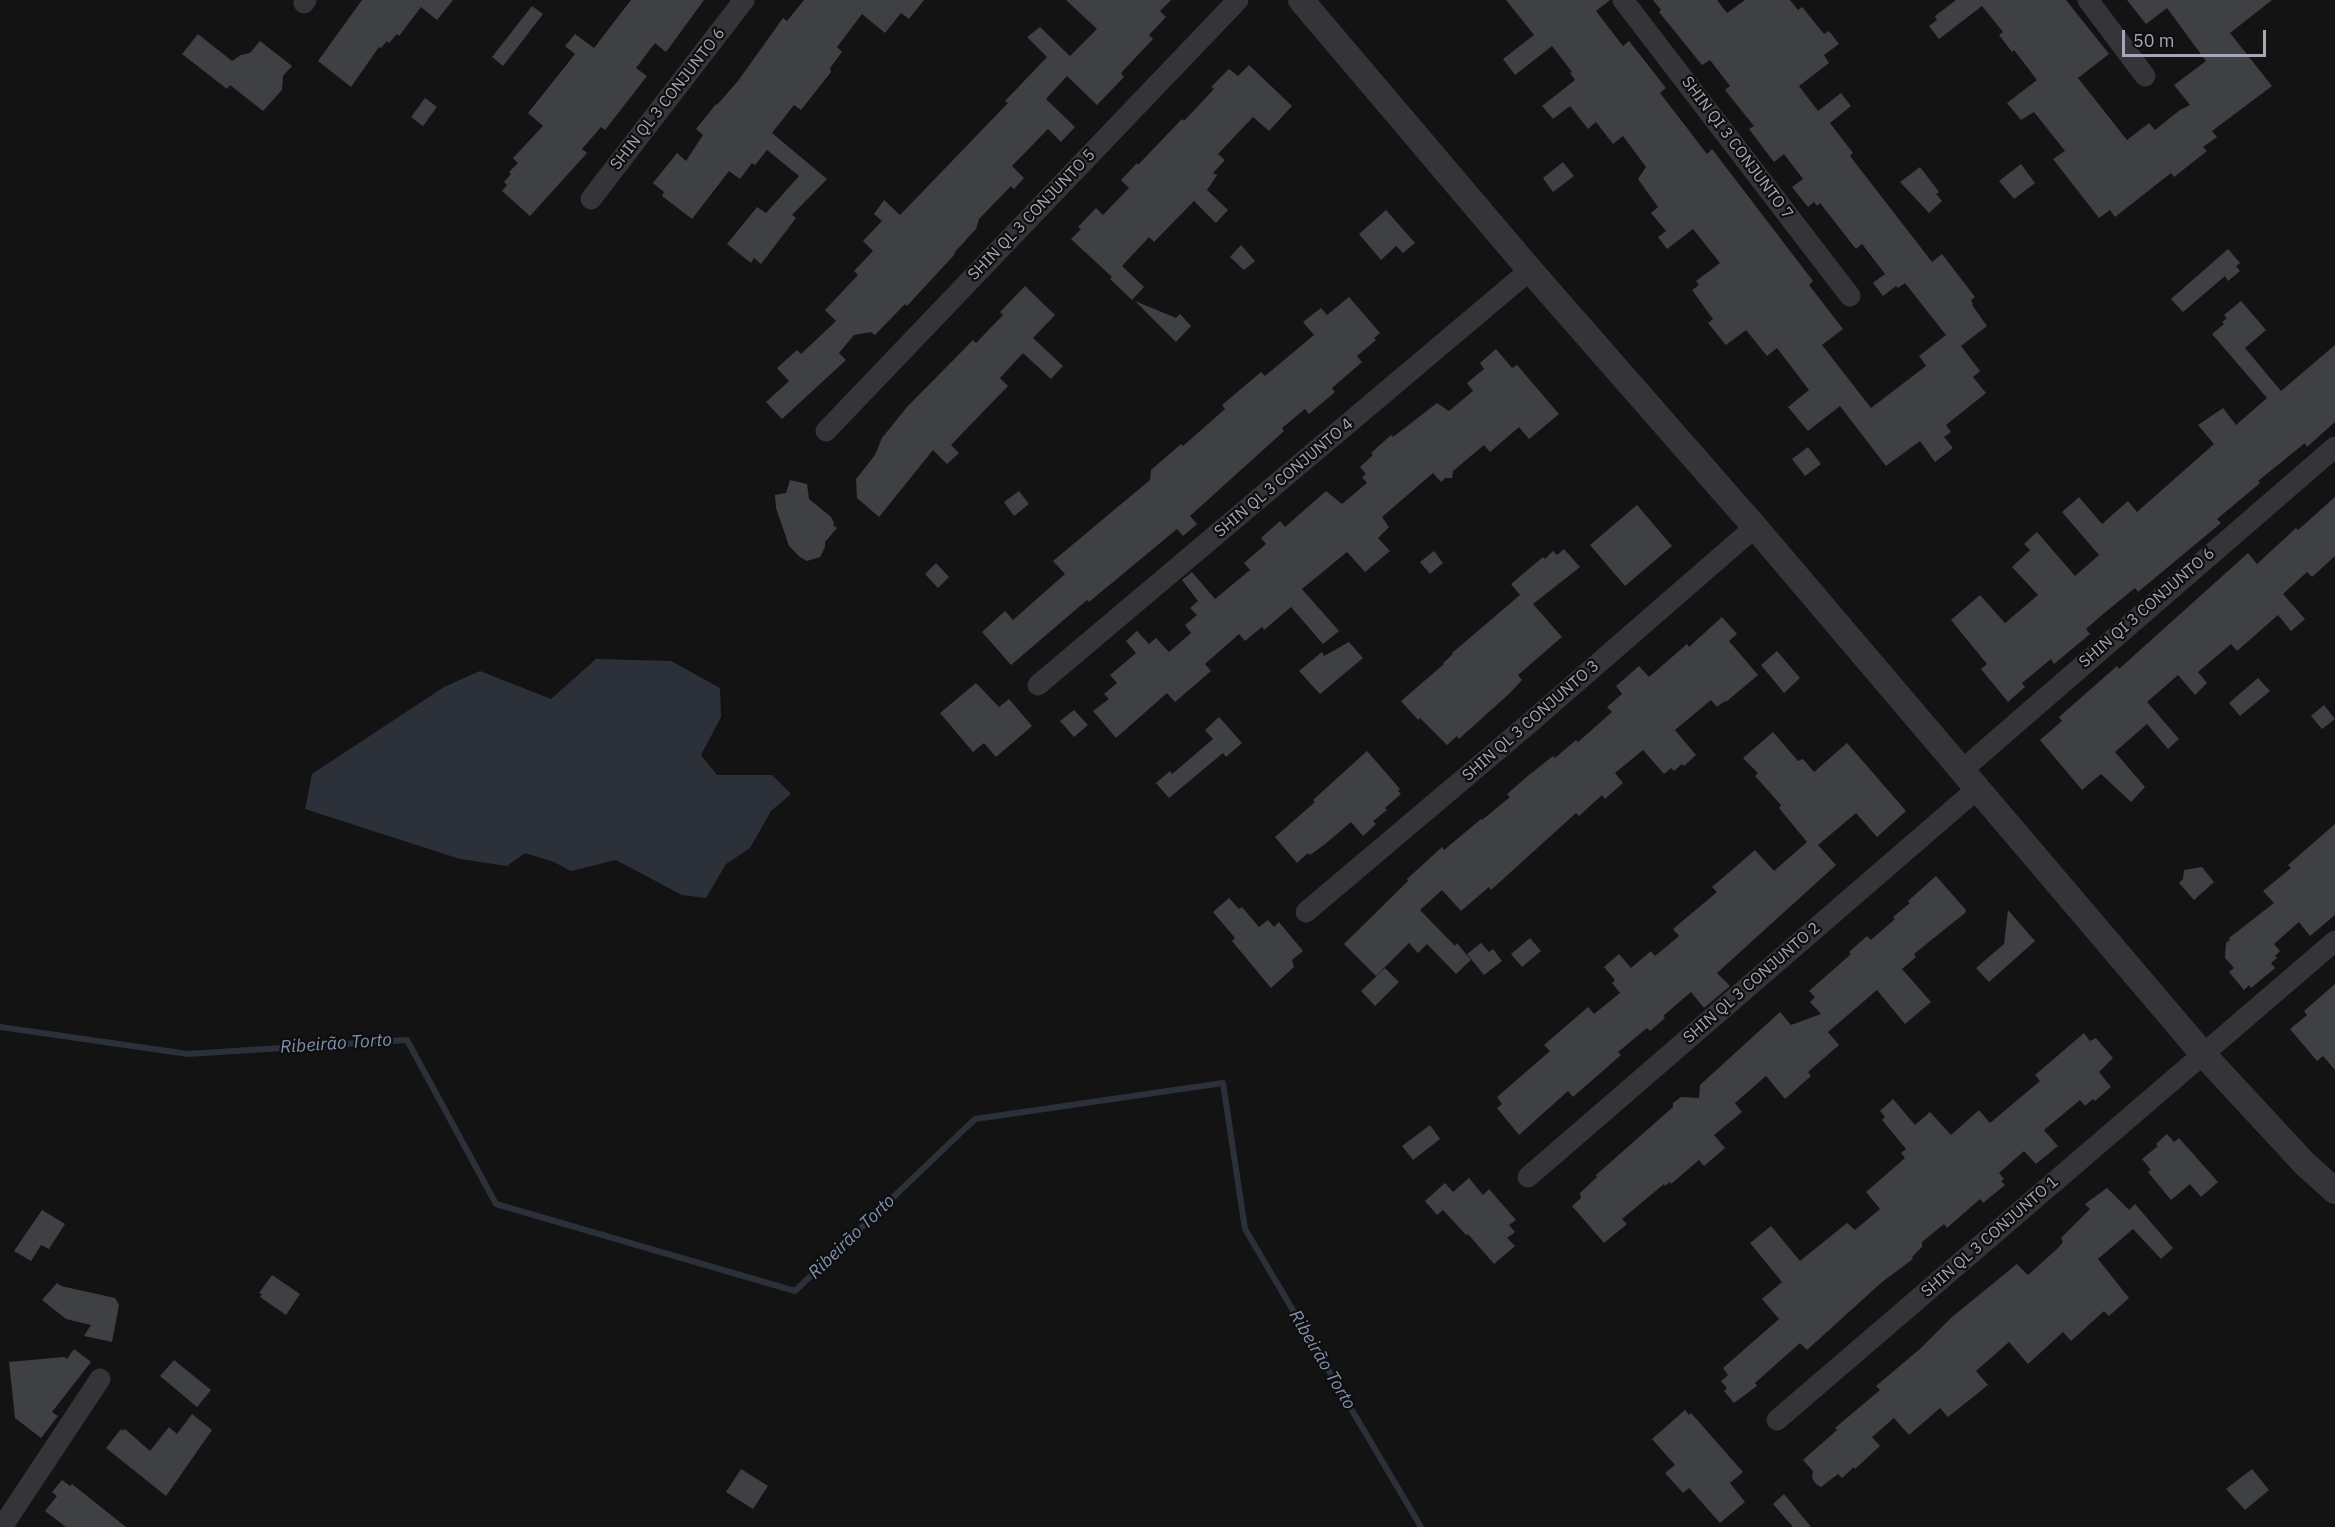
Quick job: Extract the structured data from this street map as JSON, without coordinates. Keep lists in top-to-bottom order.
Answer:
{
  "streets": {
    "street": [
      "SHIN QL 3 CONJUNTO 6",
      "SHIN QI 3 CONJUNTO 7",
      "SHIN QL 3 CONJUNTO 5",
      "SHIN QL 3 CONJUNTO 4",
      "SHIN QI 3 CONJUNTO 6",
      "SHIN QL 3 CONJUNTO 3",
      "SHIN QL 3 CONJUNTO 2",
      "SHIN QL 3 CONJUNTO 1"
    ]
  },
  "crossings": [
    ["SHIN QI 3 CONJUNTO 6", "SHIN QL 3 CONJUNTO 2"]
  ],
  "water": ["Ribeirão Torto"],
  "scale_bar": "50 m"
}
